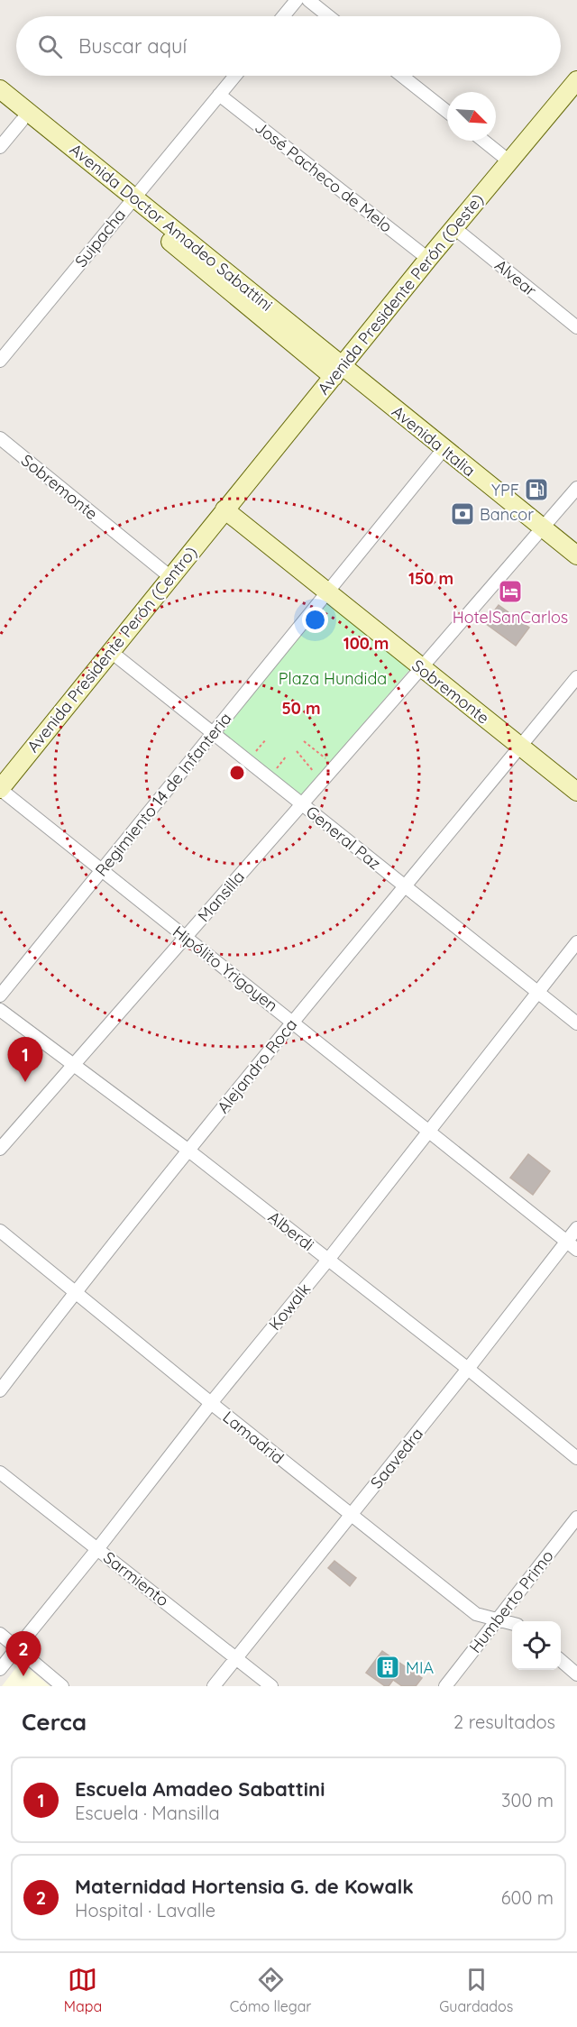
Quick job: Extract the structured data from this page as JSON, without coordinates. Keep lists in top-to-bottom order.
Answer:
{
  "streets": {
    "main road": [
      "Avenida Doctor Amadeo Sabattini",
      "Avenida Presidente Perón (Oeste)",
      "Avenida Italia",
      "Sobremonte",
      "Avenida Presidente Perón (Centro)"
    ],
    "street": [
      "José Pacheco de Melo",
      "Suipacha",
      "Alvear",
      "Regimiento 14 de Infanteria",
      "General Paz",
      "Mansilla",
      "Hipólito Yrigoyen",
      "Alejandro Roca",
      "Alberdi",
      "Kowalk",
      "Lamadrid",
      "Saavedra",
      "Sarmiento",
      "Humberto Primo"
    ]
  },
  "crossings": [
    ["José Pacheco de Melo", "Suipacha"],
    ["José Pacheco de Melo", "Avenida Presidente Perón (Oeste)"],
    ["Avenida Doctor Amadeo Sabattini", "Suipacha"],
    ["Avenida Doctor Amadeo Sabattini", "Avenida Presidente Perón (Oeste)"],
    ["Avenida Doctor Amadeo Sabattini", "Avenida Italia"],
    ["Alvear", "Avenida Presidente Perón (Oeste)"],
    ["Avenida Presidente Perón (Oeste)", "Avenida Italia"],
    ["Avenida Presidente Perón (Oeste)", "Sobremonte"],
    ["Avenida Presidente Perón (Oeste)", "Avenida Presidente Perón (Centro)"],
    ["Avenida Italia", "Regimiento 14 de Infanteria"],
    ["Avenida Italia", "Mansilla"],
    ["Sobremonte", "Avenida Presidente Perón (Centro)"],
    ["Sobremonte", "Regimiento 14 de Infanteria"],
    ["Sobremonte", "Mansilla"],
    ["Sobremonte", "Alejandro Roca"],
    ["Avenida Presidente Perón (Centro)", "General Paz"],
    ["Avenida Presidente Perón (Centro)", "Hipólito Yrigoyen"],
    ["Regimiento 14 de Infanteria", "General Paz"],
    ["Regimiento 14 de Infanteria", "Hipólito Yrigoyen"],
    ["General Paz", "Mansilla"],
    ["General Paz", "Alejandro Roca"],
    ["General Paz", "Kowalk"],
    ["Mansilla", "Hipólito Yrigoyen"],
    ["Mansilla", "Alberdi"],
    ["Hipólito Yrigoyen", "Alejandro Roca"],
    ["Hipólito Yrigoyen", "Kowalk"],
    ["Hipólito Yrigoyen", "Saavedra"],
    ["Alejandro Roca", "Alberdi"],
    ["Alejandro Roca", "Lamadrid"],
    ["Alberdi", "Kowalk"],
    ["Alberdi", "Saavedra"],
    ["Kowalk", "Lamadrid"],
    ["Kowalk", "Sarmiento"],
    ["Lamadrid", "Saavedra"],
    ["Lamadrid", "Humberto Primo"],
    ["Saavedra", "Sarmiento"]
  ],
  "parks": ["Plaza Hundida"],
  "places": {
    "fuel station": ["YPF"],
    "bank": ["Bancor"],
    "hotel": ["HotelSanCarlos"],
    "building": ["MIA"]
  },
  "north": "bottom right",
  "page": {
    "search": "Buscar aquí",
    "pins": ["1", "2"],
    "heading": ["Cerca", "2 resultados"],
    "list": [
      {
        "mark": "1",
        "name": "Escuela Amadeo Sabattini",
        "note": "Escuela · Mansilla",
        "value": "300 m"
      },
      {
        "mark": "2",
        "name": "Maternidad Hortensia G. de Kowalk",
        "note": "Hospital · Lavalle",
        "value": "600 m"
      }
    ],
    "nav": ["Mapa", "Cómo llegar", "Guardados"]
  },
  "rings": ["150 m", "100 m", "50 m"]
}
